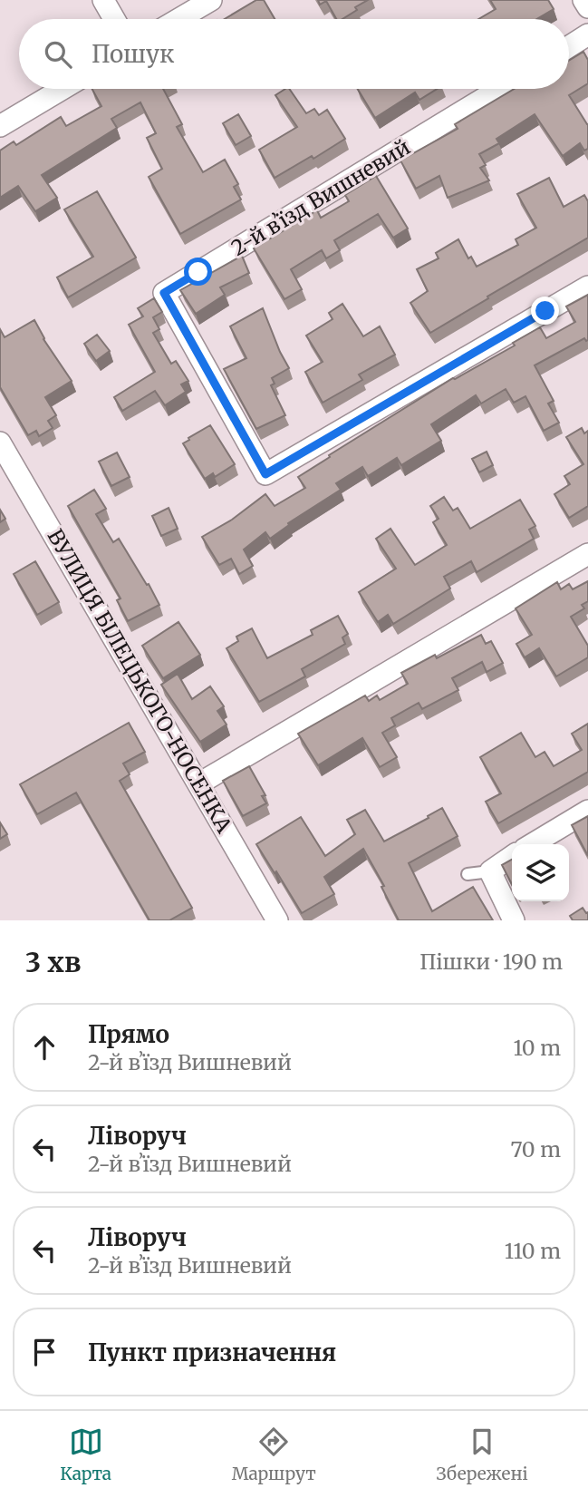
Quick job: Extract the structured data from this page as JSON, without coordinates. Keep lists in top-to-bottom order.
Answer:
{
  "streets": {
    "street": ["2-й вʼїзд Вишневий", "ВУЛИЦЯ БІЛЕЦЬКОГО-НОСЕНКА"]
  },
  "page": {
    "search": "Пошук",
    "heading": ["3 хв", "Пішки · 190 m"],
    "list": [
      ["Прямо", "2-й вʼїзд Вишневий", "10 m"],
      ["Ліворуч", "2-й вʼїзд Вишневий", "70 m"],
      ["Ліворуч", "2-й вʼїзд Вишневий", "110 m"],
      "Пункт призначення"
    ],
    "nav": ["Карта", "Маршрут", "Збережені"]
  }
}
